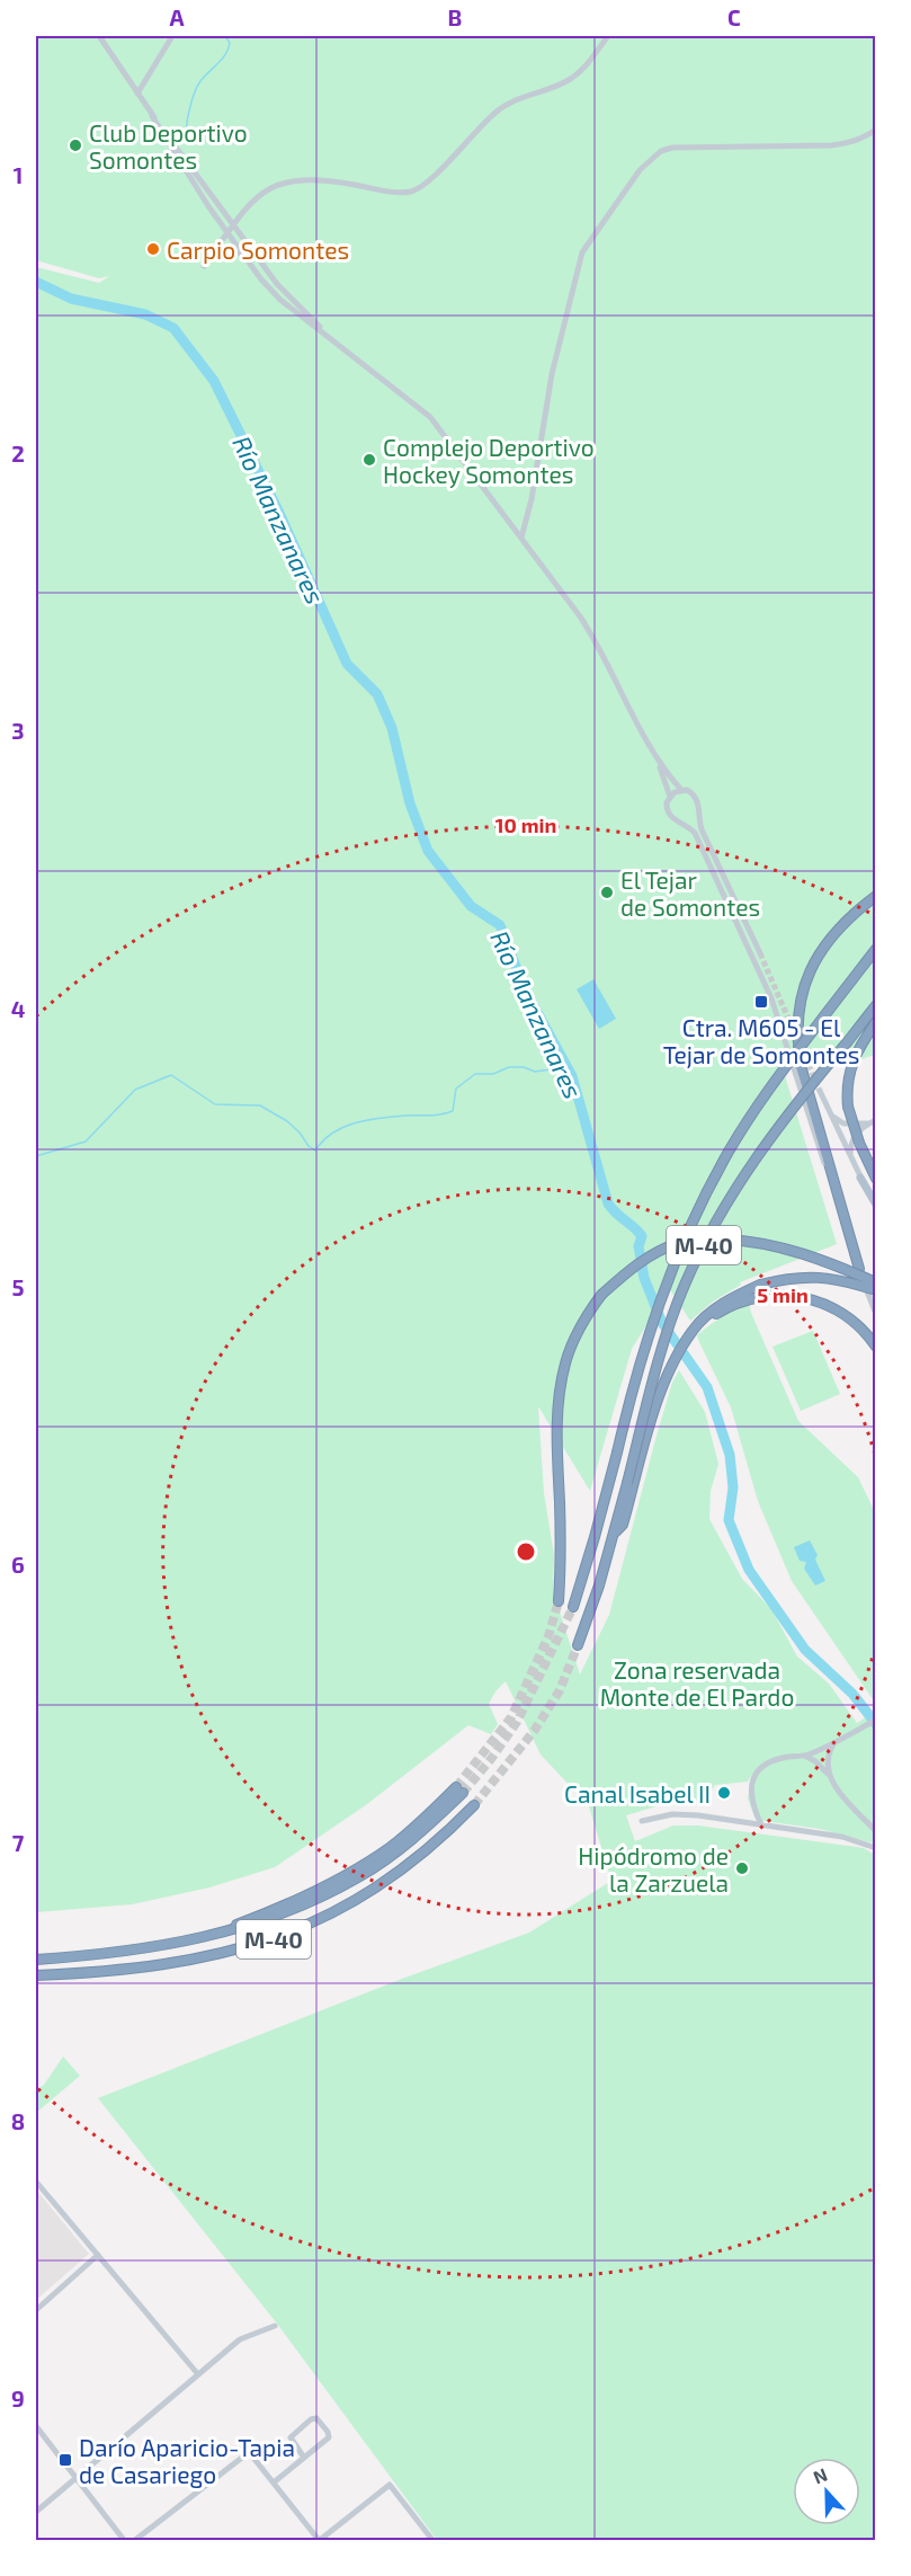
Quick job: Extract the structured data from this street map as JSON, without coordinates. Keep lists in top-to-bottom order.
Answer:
{
  "streets": {
    "highway": ["M-40"]
  },
  "water": ["Río Manzanares"],
  "parks": ["Zona reservada Monte de El Pardo"],
  "places": {
    "other": [
      "Club Deportivo Somontes",
      "Carpio Somontes",
      "Complejo Deportivo Hockey Somontes",
      "El Tejar de Somontes",
      "Canal Isabel II",
      "Hipódromo de la Zarzuela"
    ],
    "transit": ["Ctra. M605 - El Tejar de Somontes", "Darío Aparicio-Tapia de Casariego"]
  },
  "north": "top",
  "grid": {
    "columns": ["A", "B", "C"],
    "rows": [
      "1",
      "2",
      "3",
      "4",
      "5",
      "6",
      "7",
      "8",
      "9"
    ]
  },
  "rings": ["10 min", "5 min"]
}
